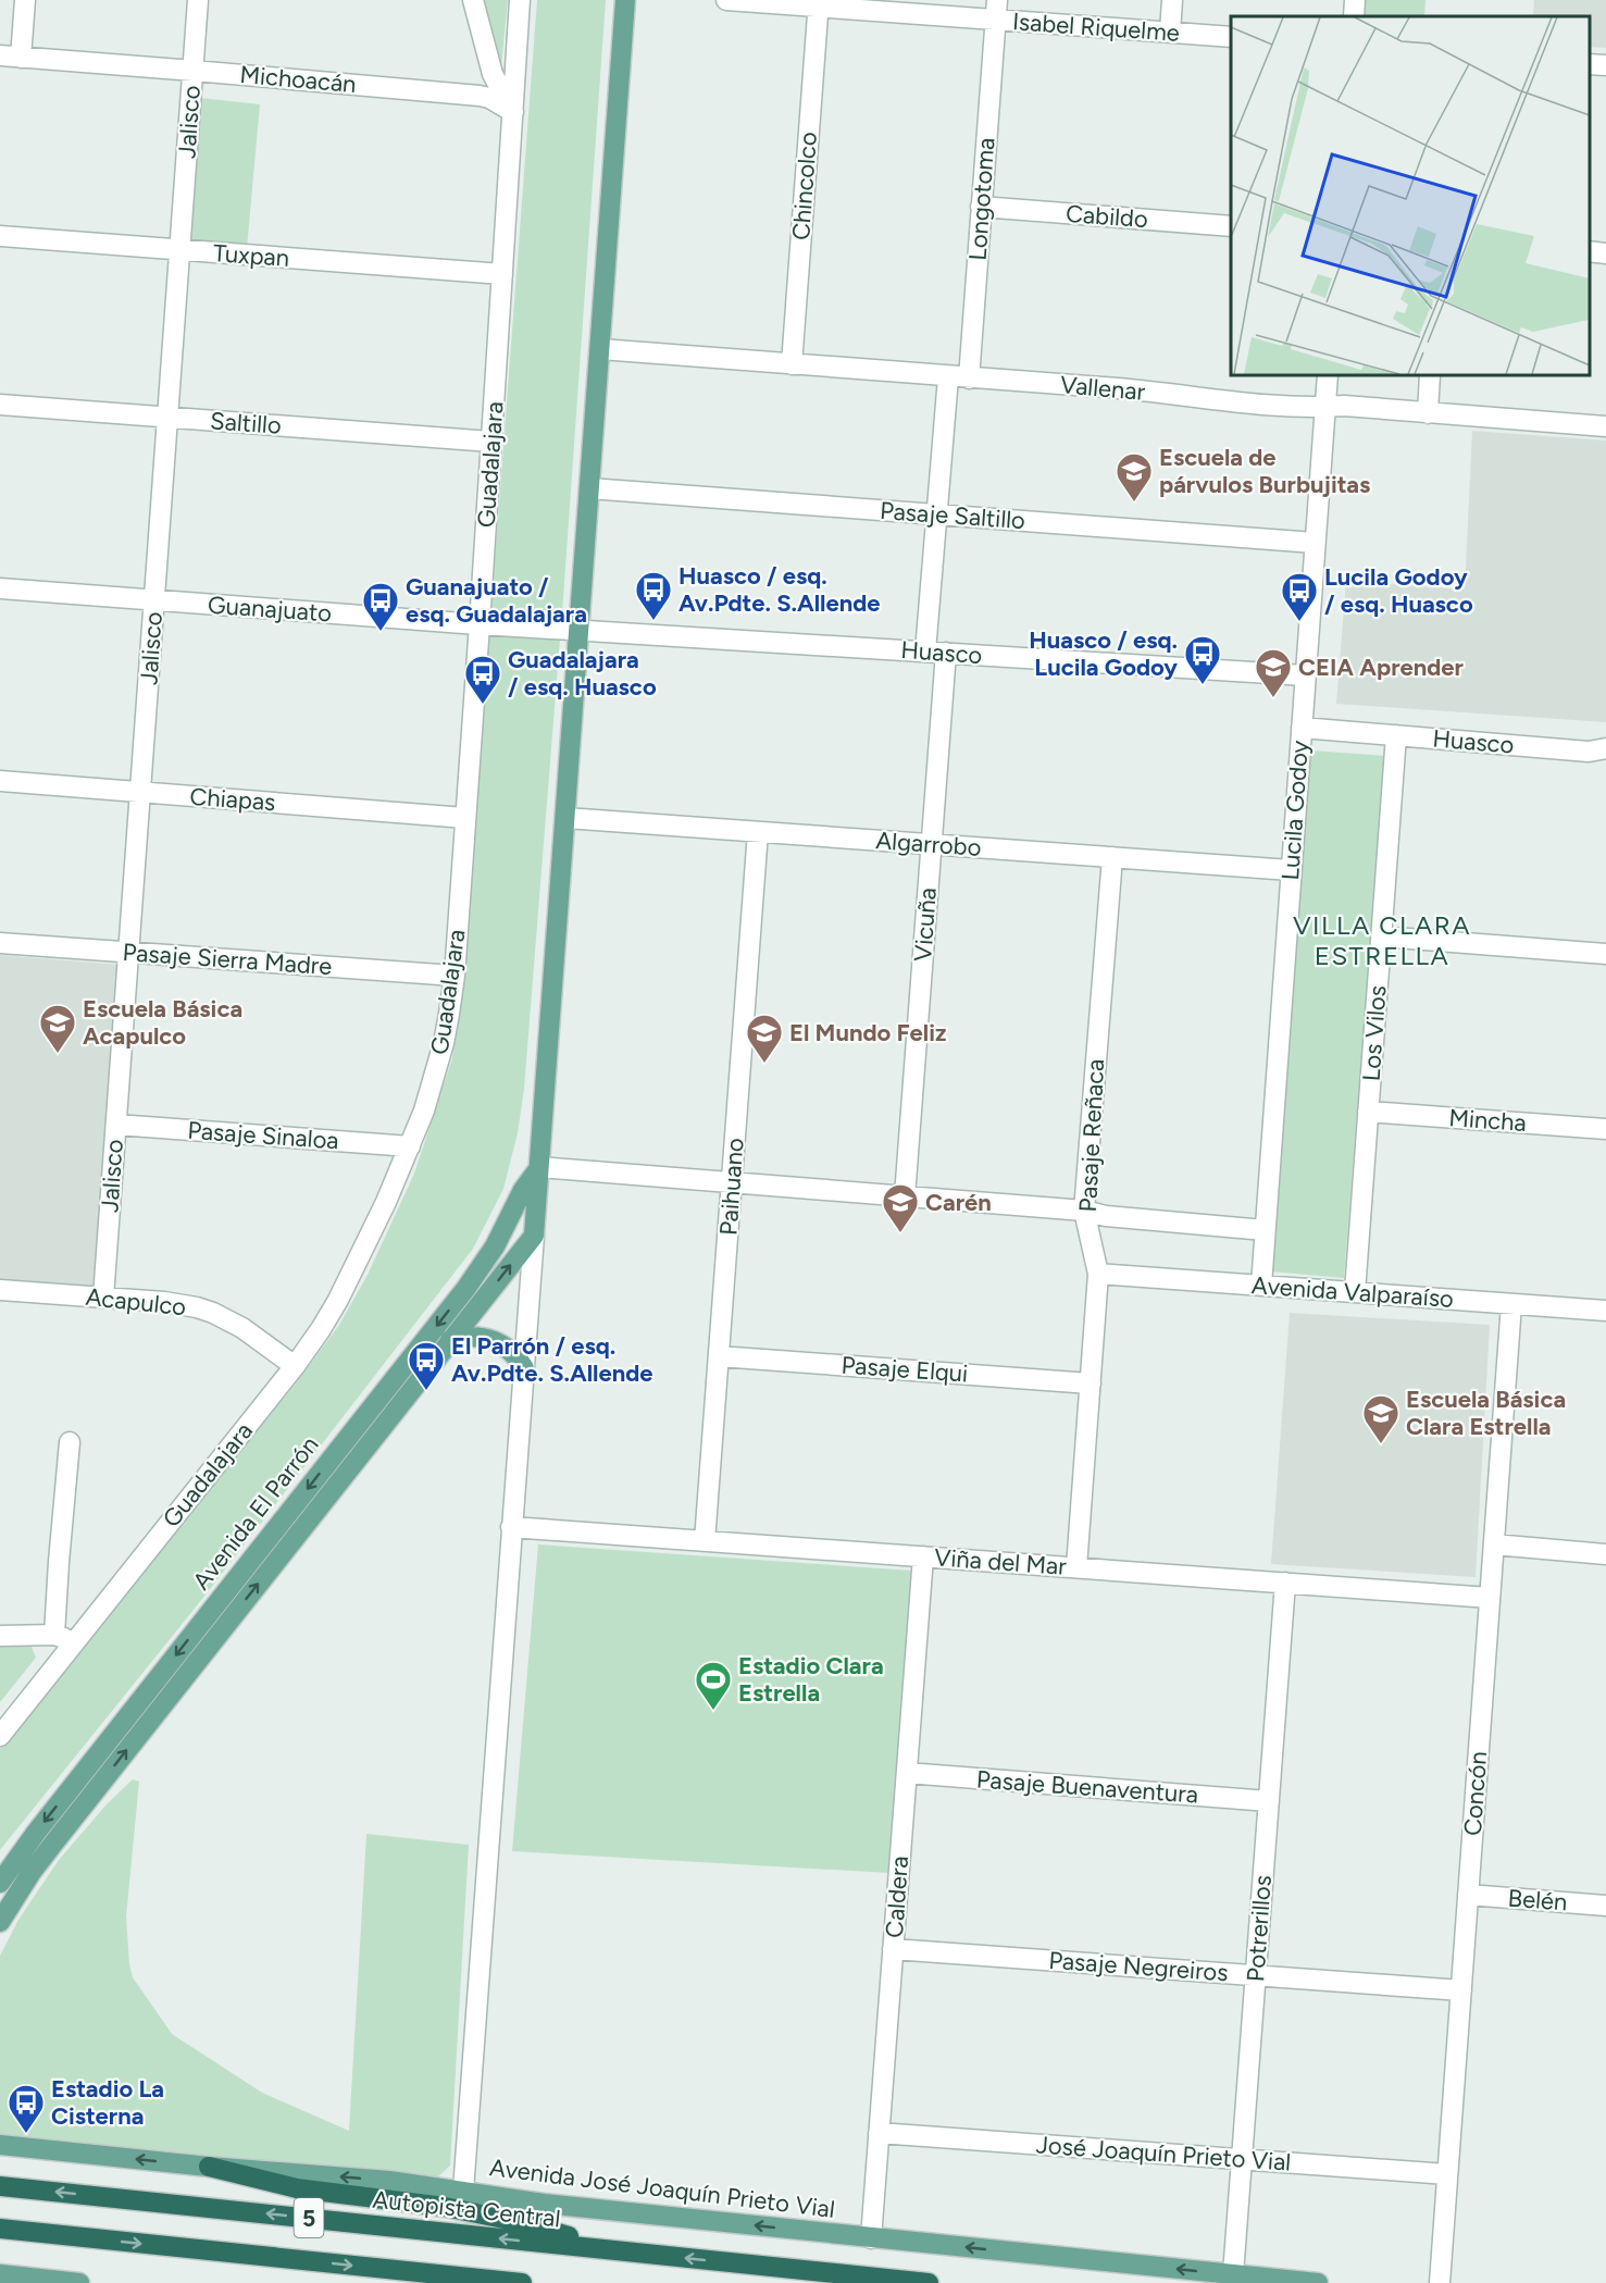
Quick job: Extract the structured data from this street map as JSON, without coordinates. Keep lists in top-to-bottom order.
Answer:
{
  "streets": {
    "highway": ["Autopista Central", "5"],
    "main road": ["Avenida El Parrón", "Avenida José Joaquín Prieto Vial"],
    "street": [
      "Isabel Riquelme",
      "Michoacán",
      "Jalisco",
      "Chincolco",
      "Longotoma",
      "Cabildo",
      "Tuxpan",
      "Vallenar",
      "Saltillo",
      "Guadalajara",
      "Pasaje Saltillo",
      "Guanajuato",
      "Huasco",
      "Chiapas",
      "Lucila Godoy",
      "Algarrobo",
      "Vicuña",
      "Pasaje Sierra Madre",
      "Los Vilos",
      "Mincha",
      "Pasaje Sinaloa",
      "Pasaje Reñaca",
      "Paihuano",
      "Avenida Valparaíso",
      "Acapulco",
      "Pasaje Elqui",
      "Viña del Mar",
      "Pasaje Buenaventura",
      "Concón",
      "Caldera",
      "Belén",
      "Potrerillos",
      "Pasaje Negreiros",
      "José Joaquín Prieto Vial"
    ]
  },
  "crossings": [
    ["Isabel Riquelme", "Chincolco"],
    ["Isabel Riquelme", "Longotoma"],
    ["Michoacán", "Jalisco"],
    ["Michoacán", "Guadalajara"],
    ["Jalisco", "Tuxpan"],
    ["Jalisco", "Saltillo"],
    ["Jalisco", "Guanajuato"],
    ["Jalisco", "Chiapas"],
    ["Jalisco", "Pasaje Sierra Madre"],
    ["Jalisco", "Pasaje Sinaloa"],
    ["Jalisco", "Acapulco"],
    ["Chincolco", "Vallenar"],
    ["Longotoma", "Cabildo"],
    ["Longotoma", "Vallenar"],
    ["Tuxpan", "Guadalajara"],
    ["Vallenar", "Lucila Godoy"],
    ["Saltillo", "Guadalajara"],
    ["Guadalajara", "Guanajuato"],
    ["Guadalajara", "Chiapas"],
    ["Guadalajara", "Pasaje Sierra Madre"],
    ["Guadalajara", "Pasaje Sinaloa"],
    ["Guadalajara", "Acapulco"],
    ["Pasaje Saltillo", "Lucila Godoy"],
    ["Guanajuato", "Huasco"],
    ["Huasco", "Lucila Godoy"],
    ["Huasco", "Vicuña"],
    ["Huasco", "Los Vilos"],
    ["Lucila Godoy", "Algarrobo"],
    ["Lucila Godoy", "Avenida Valparaíso"],
    ["Algarrobo", "Vicuña"],
    ["Algarrobo", "Pasaje Reñaca"],
    ["Algarrobo", "Paihuano"],
    ["Los Vilos", "Mincha"],
    ["Los Vilos", "Avenida Valparaíso"],
    ["Pasaje Reñaca", "Avenida Valparaíso"],
    ["Pasaje Reñaca", "Pasaje Elqui"],
    ["Pasaje Reñaca", "Viña del Mar"],
    ["Paihuano", "Pasaje Elqui"],
    ["Paihuano", "Viña del Mar"],
    ["Avenida Valparaíso", "Concón"],
    ["Viña del Mar", "Concón"],
    ["Viña del Mar", "Caldera"],
    ["Viña del Mar", "Potrerillos"],
    ["Pasaje Buenaventura", "Caldera"],
    ["Pasaje Buenaventura", "Potrerillos"],
    ["Concón", "Belén"],
    ["Concón", "Pasaje Negreiros"],
    ["Concón", "José Joaquín Prieto Vial"],
    ["Caldera", "Pasaje Negreiros"],
    ["Caldera", "José Joaquín Prieto Vial"],
    ["Caldera", "Avenida José Joaquín Prieto Vial"],
    ["Potrerillos", "Pasaje Negreiros"],
    ["Potrerillos", "José Joaquín Prieto Vial"],
    ["Potrerillos", "Avenida José Joaquín Prieto Vial"]
  ],
  "one_way": ["Avenida José Joaquín Prieto Vial"],
  "districts": ["VILLA CLARA ESTRELLA"],
  "places": {
    "school or university": [
      "Escuela de párvulos Burbujitas",
      "CEIA Aprender",
      "Escuela Básica Acapulco",
      "El Mundo Feliz",
      "Carén",
      "Escuela Básica Clara Estrella"
    ],
    "bus stop": [
      "Huasco / esq. Av.Pdte. S.Allende",
      "Lucila Godoy / esq. Huasco",
      "Guanajuato / esq. Guadalajara",
      "Huasco / esq. Lucila Godoy",
      "Guadalajara / esq. Huasco",
      "El Parrón / esq. Av.Pdte. S.Allende",
      "Estadio La Cisterna"
    ],
    "sports": ["Estadio Clara Estrella"]
  }
}
